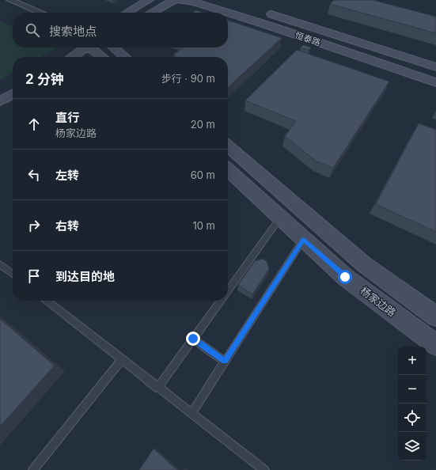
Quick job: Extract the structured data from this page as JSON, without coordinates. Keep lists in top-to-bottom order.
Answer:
{
  "streets": {
    "street": ["恒泰路", "杨家边路"]
  },
  "page": {
    "search": "搜索地点",
    "heading": ["2 分钟", "步行 · 90 m"],
    "list": [
      ["直行", "杨家边路", "20 m"],
      ["左转", "60 m"],
      ["右转", "10 m"],
      "到达目的地"
    ],
    "map_buttons": ["+", "−"]
  }
}
